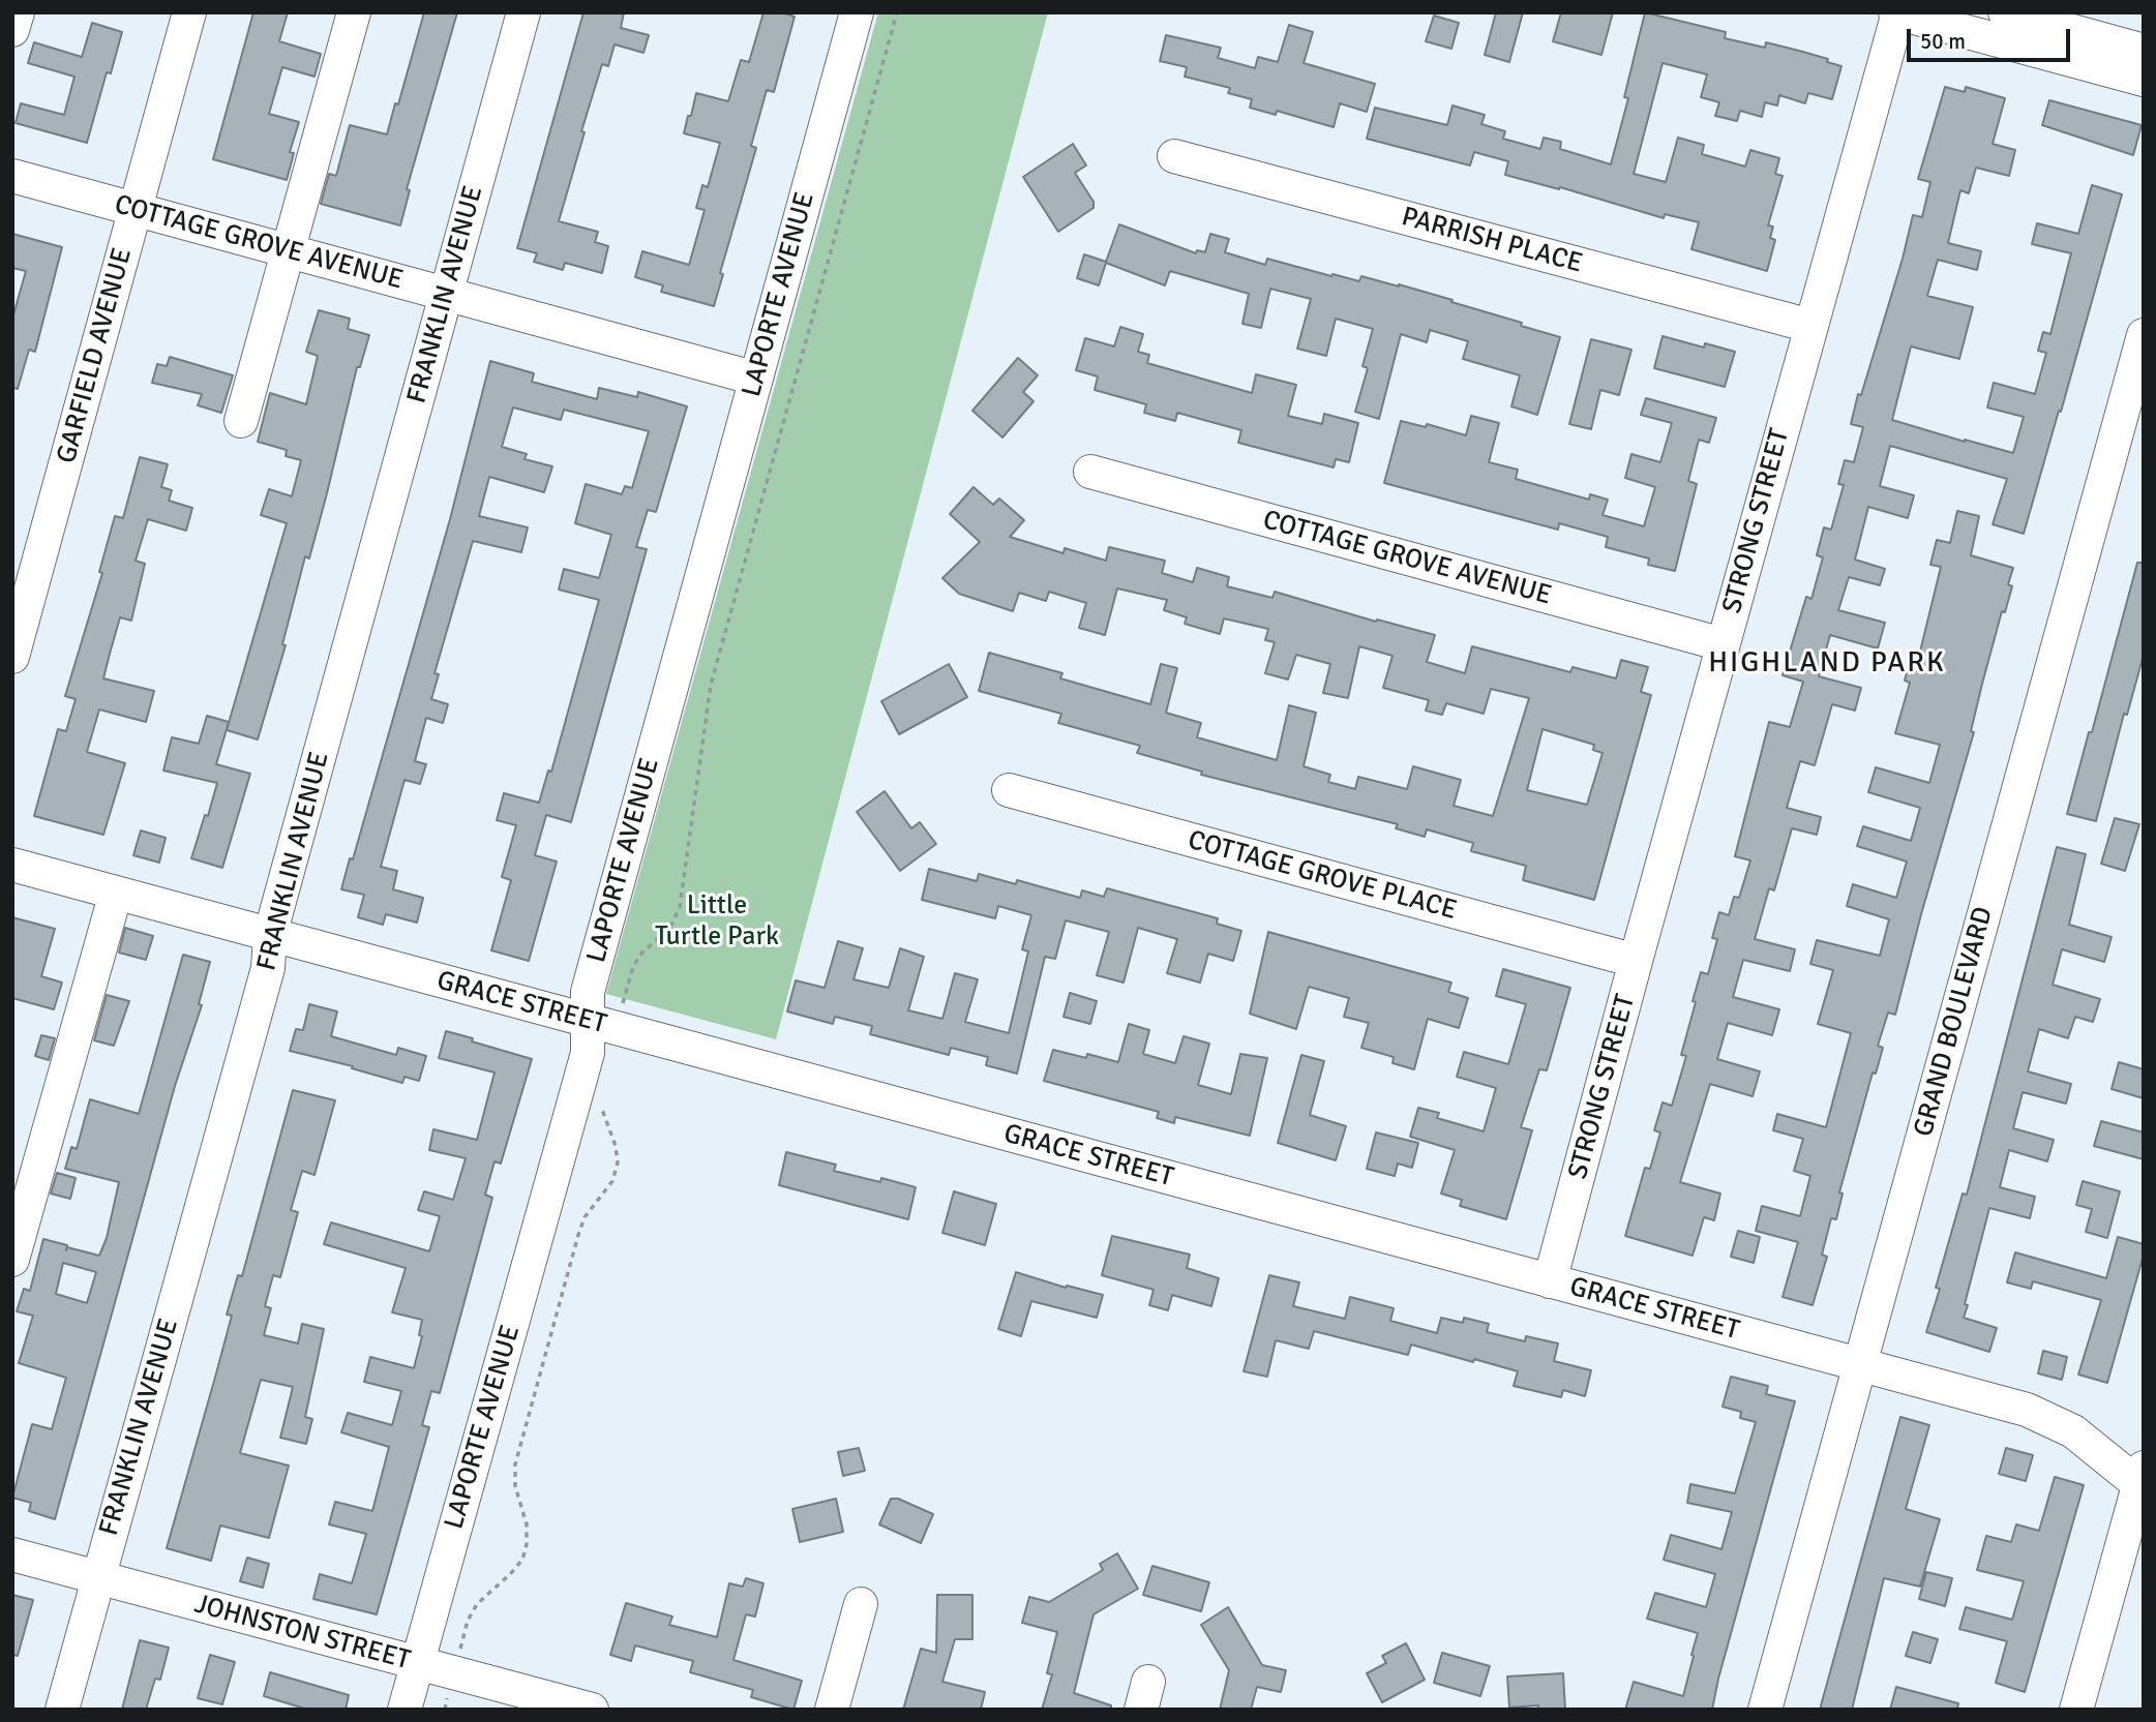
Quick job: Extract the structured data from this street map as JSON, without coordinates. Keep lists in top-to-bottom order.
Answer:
{
  "streets": {
    "street": [
      "PARRISH PLACE",
      "COTTAGE GROVE AVENUE",
      "FRANKLIN AVENUE",
      "LAPORTE AVENUE",
      "GARFIELD AVENUE",
      "STRONG STREET",
      "COTTAGE GROVE PLACE",
      "GRACE STREET",
      "GRAND BOULEVARD",
      "JOHNSTON STREET"
    ]
  },
  "crossings": [
    ["PARRISH PLACE", "STRONG STREET"],
    ["COTTAGE GROVE AVENUE", "FRANKLIN AVENUE"],
    ["COTTAGE GROVE AVENUE", "LAPORTE AVENUE"],
    ["COTTAGE GROVE AVENUE", "GARFIELD AVENUE"],
    ["COTTAGE GROVE AVENUE", "STRONG STREET"],
    ["FRANKLIN AVENUE", "GRACE STREET"],
    ["FRANKLIN AVENUE", "JOHNSTON STREET"],
    ["LAPORTE AVENUE", "GRACE STREET"],
    ["LAPORTE AVENUE", "JOHNSTON STREET"],
    ["STRONG STREET", "COTTAGE GROVE PLACE"],
    ["STRONG STREET", "GRACE STREET"],
    ["GRACE STREET", "GRAND BOULEVARD"]
  ],
  "districts": ["HIGHLAND PARK"],
  "parks": ["Little Turtle Park"],
  "scale_bar": "50 m"
}
